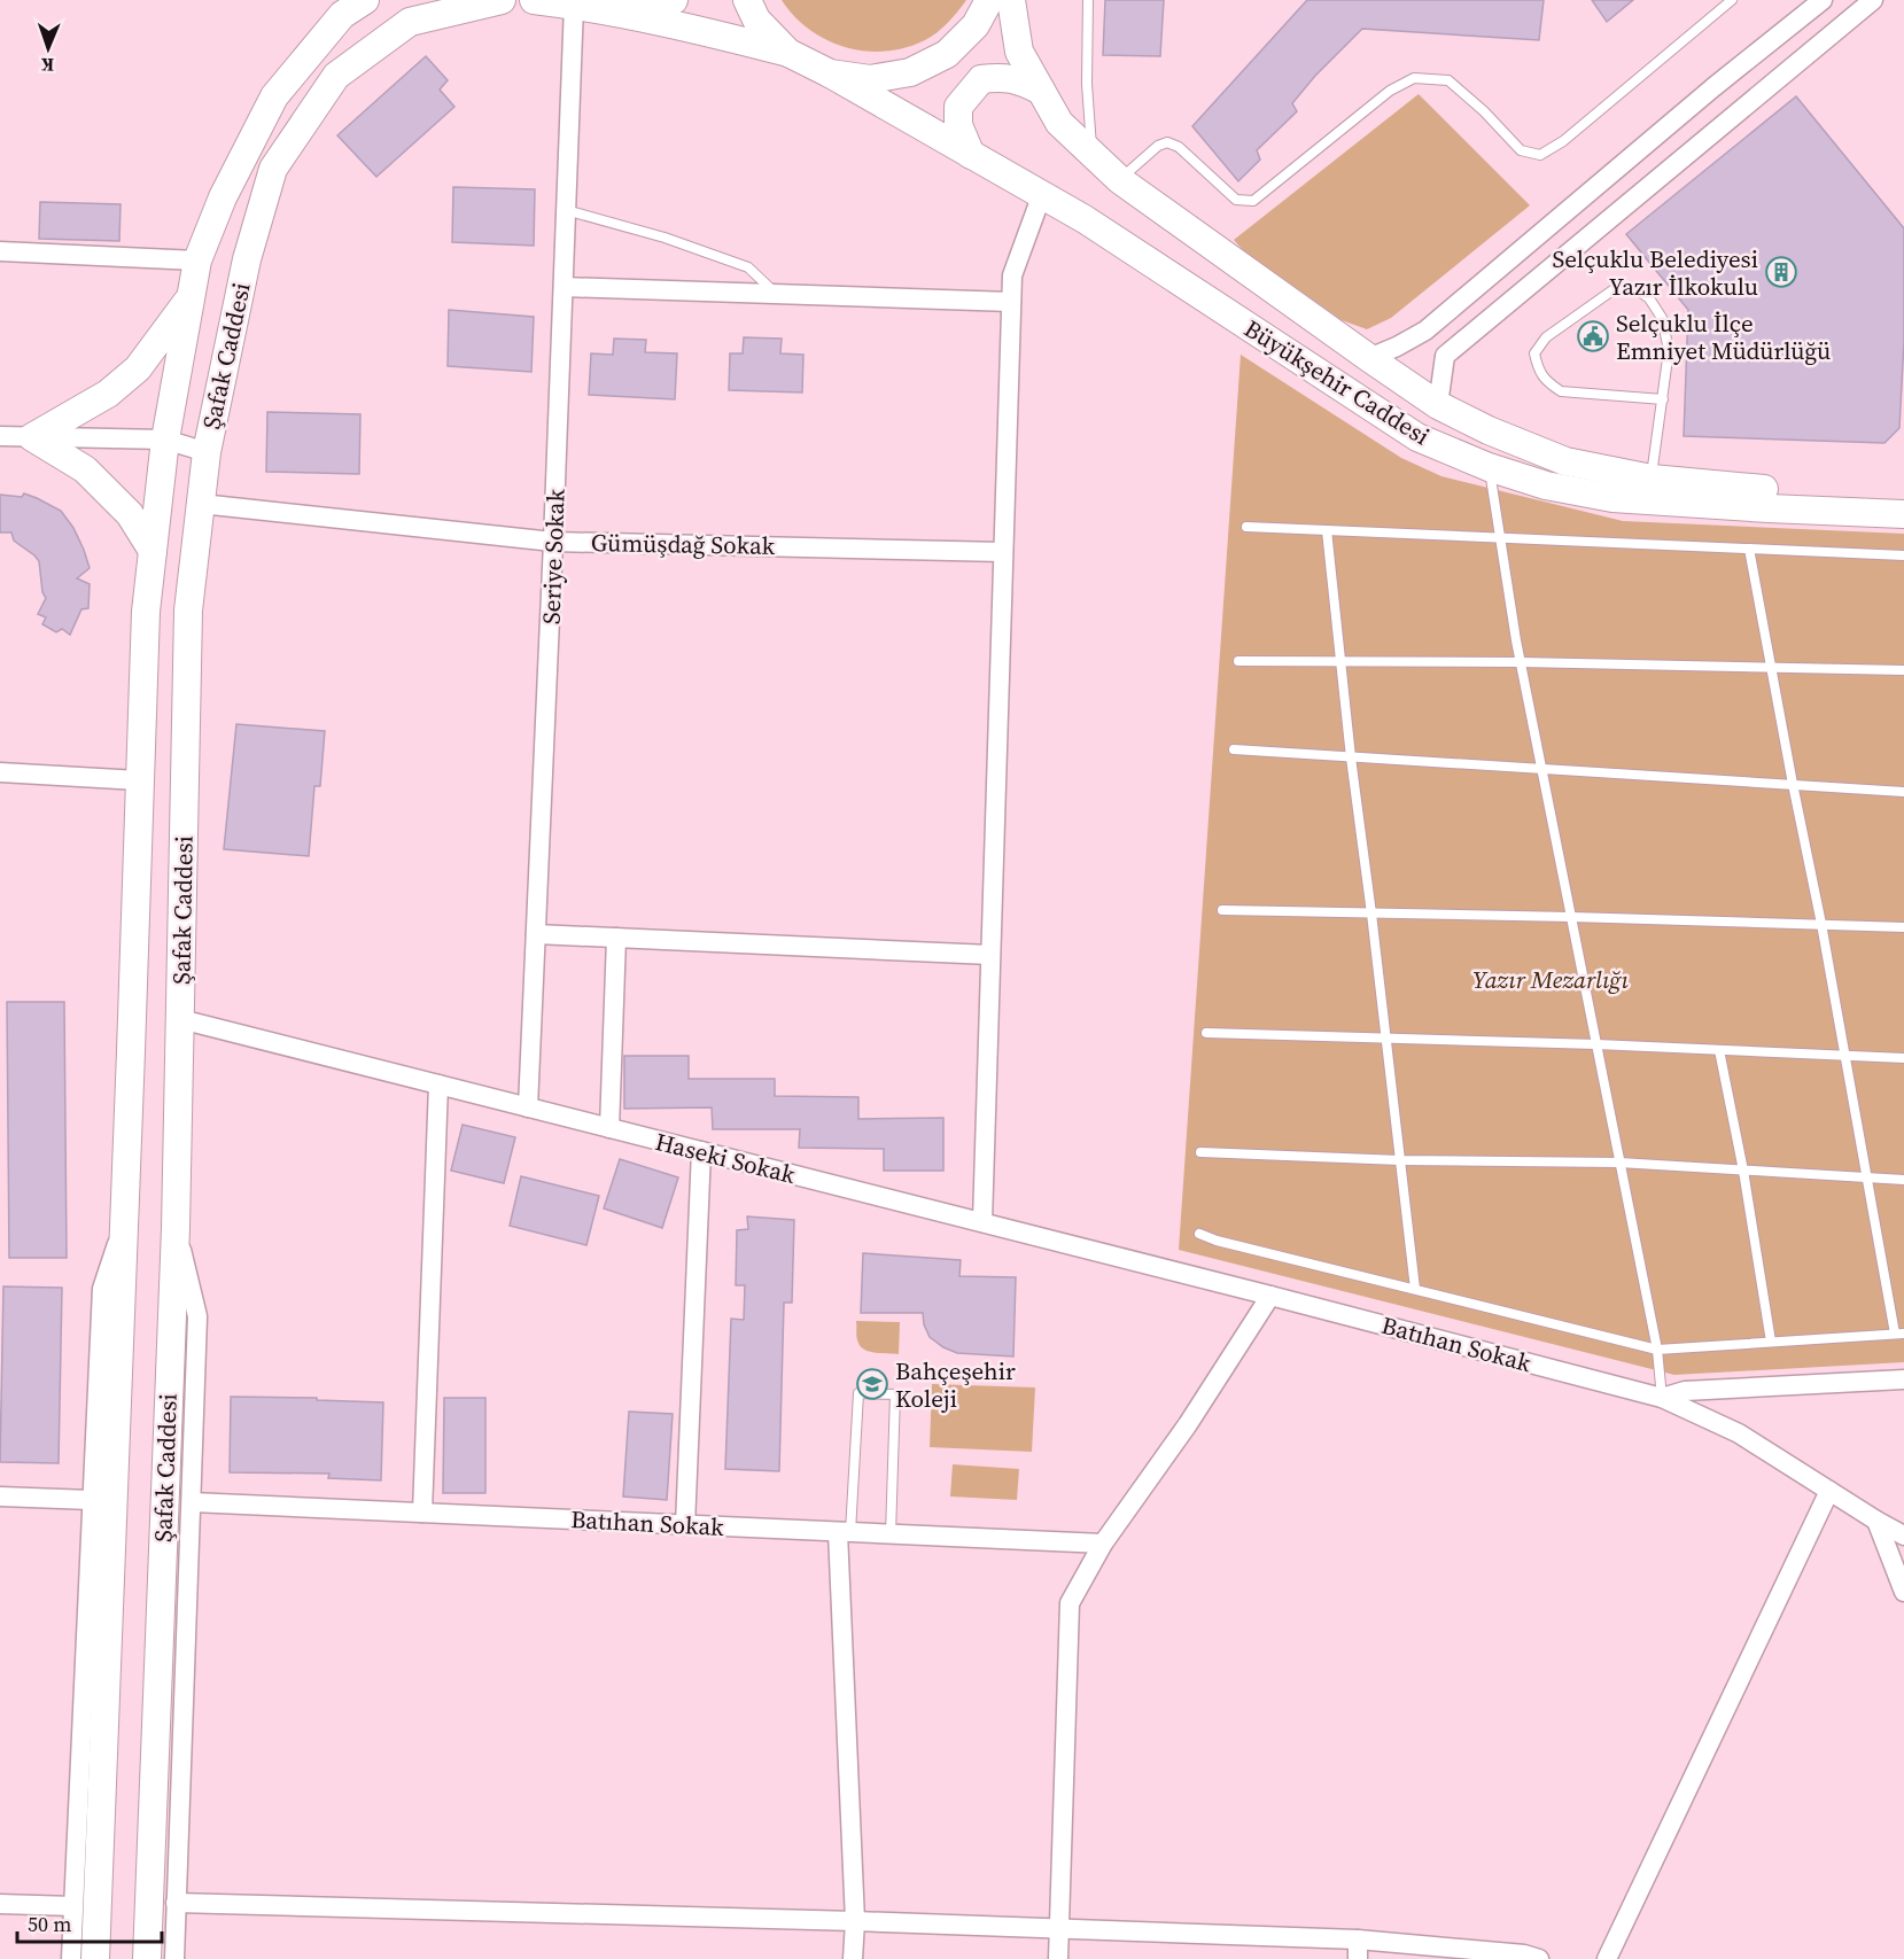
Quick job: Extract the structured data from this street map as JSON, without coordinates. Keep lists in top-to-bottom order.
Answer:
{
  "streets": {
    "main road": ["Şafak Caddesi", "Büyükşehir Caddesi"],
    "street": [
      "Gümüşdağ Sokak",
      "Seriye Sokak",
      "Haseki Sokak",
      "Batıhan Sokak"
    ]
  },
  "crossings": [
    ["Şafak Caddesi", "Gümüşdağ Sokak"],
    ["Şafak Caddesi", "Haseki Sokak"],
    ["Gümüşdağ Sokak", "Seriye Sokak"],
    ["Seriye Sokak", "Haseki Sokak"],
    ["Haseki Sokak", "Batıhan Sokak"]
  ],
  "parks": ["Yazır Mezarlığı"],
  "places": {
    "building": ["Selçuklu Belediyesi Yazır İlkokulu"],
    "public building": ["Selçuklu İlçe Emniyet Müdürlüğü"],
    "school or university": ["Bahçeşehir Koleji"]
  },
  "scale_bar": "50 m",
  "north": "bottom"
}
